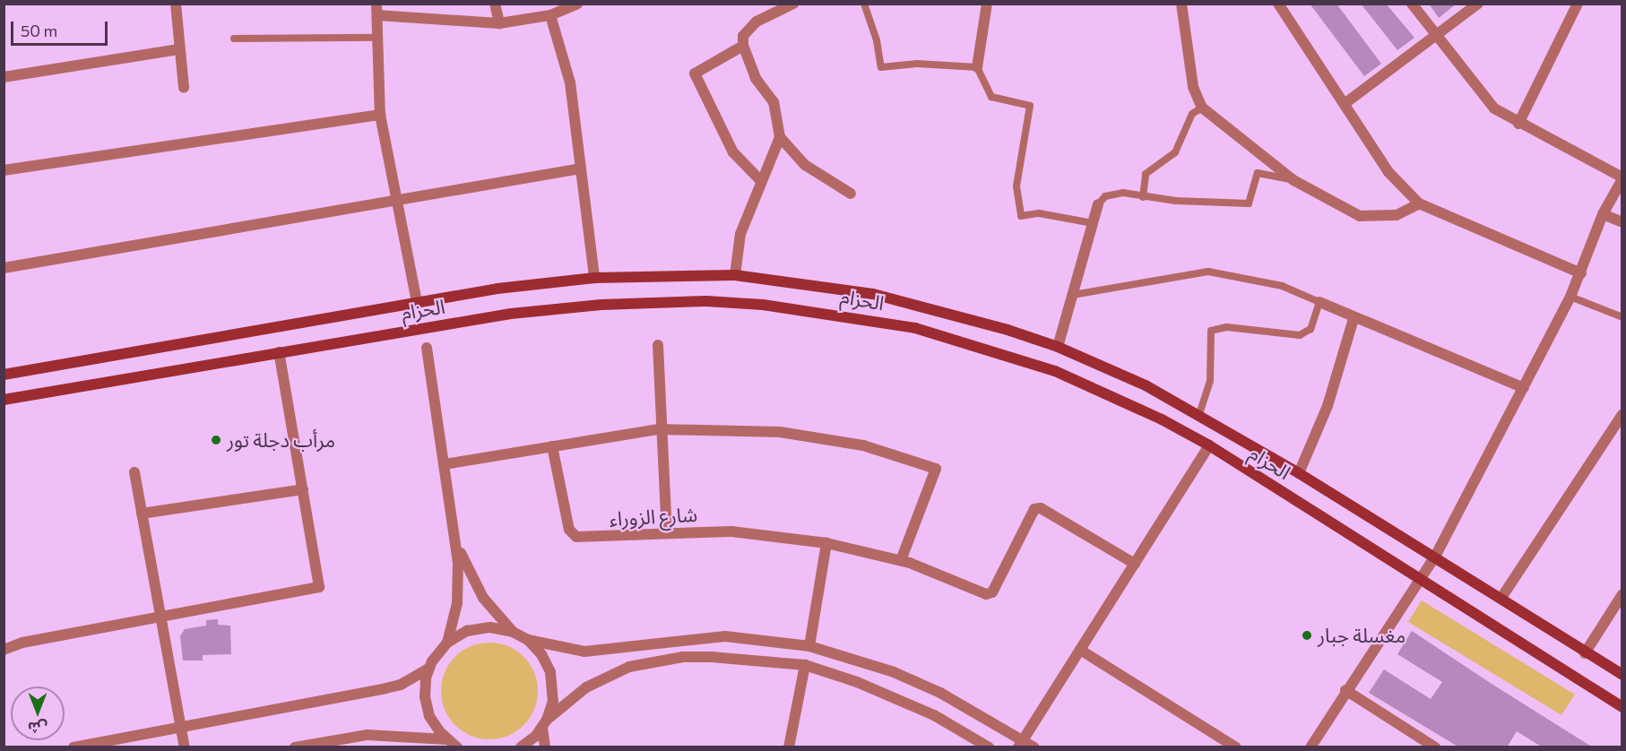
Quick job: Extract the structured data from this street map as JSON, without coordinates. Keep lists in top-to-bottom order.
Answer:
{
  "streets": {
    "main road": ["الحزام"],
    "street": ["شارع الزوراء"]
  },
  "places": ["مرأب دجلة تور", "مغسلة جبار"],
  "scale_bar": "50 m",
  "north": "bottom"
}
